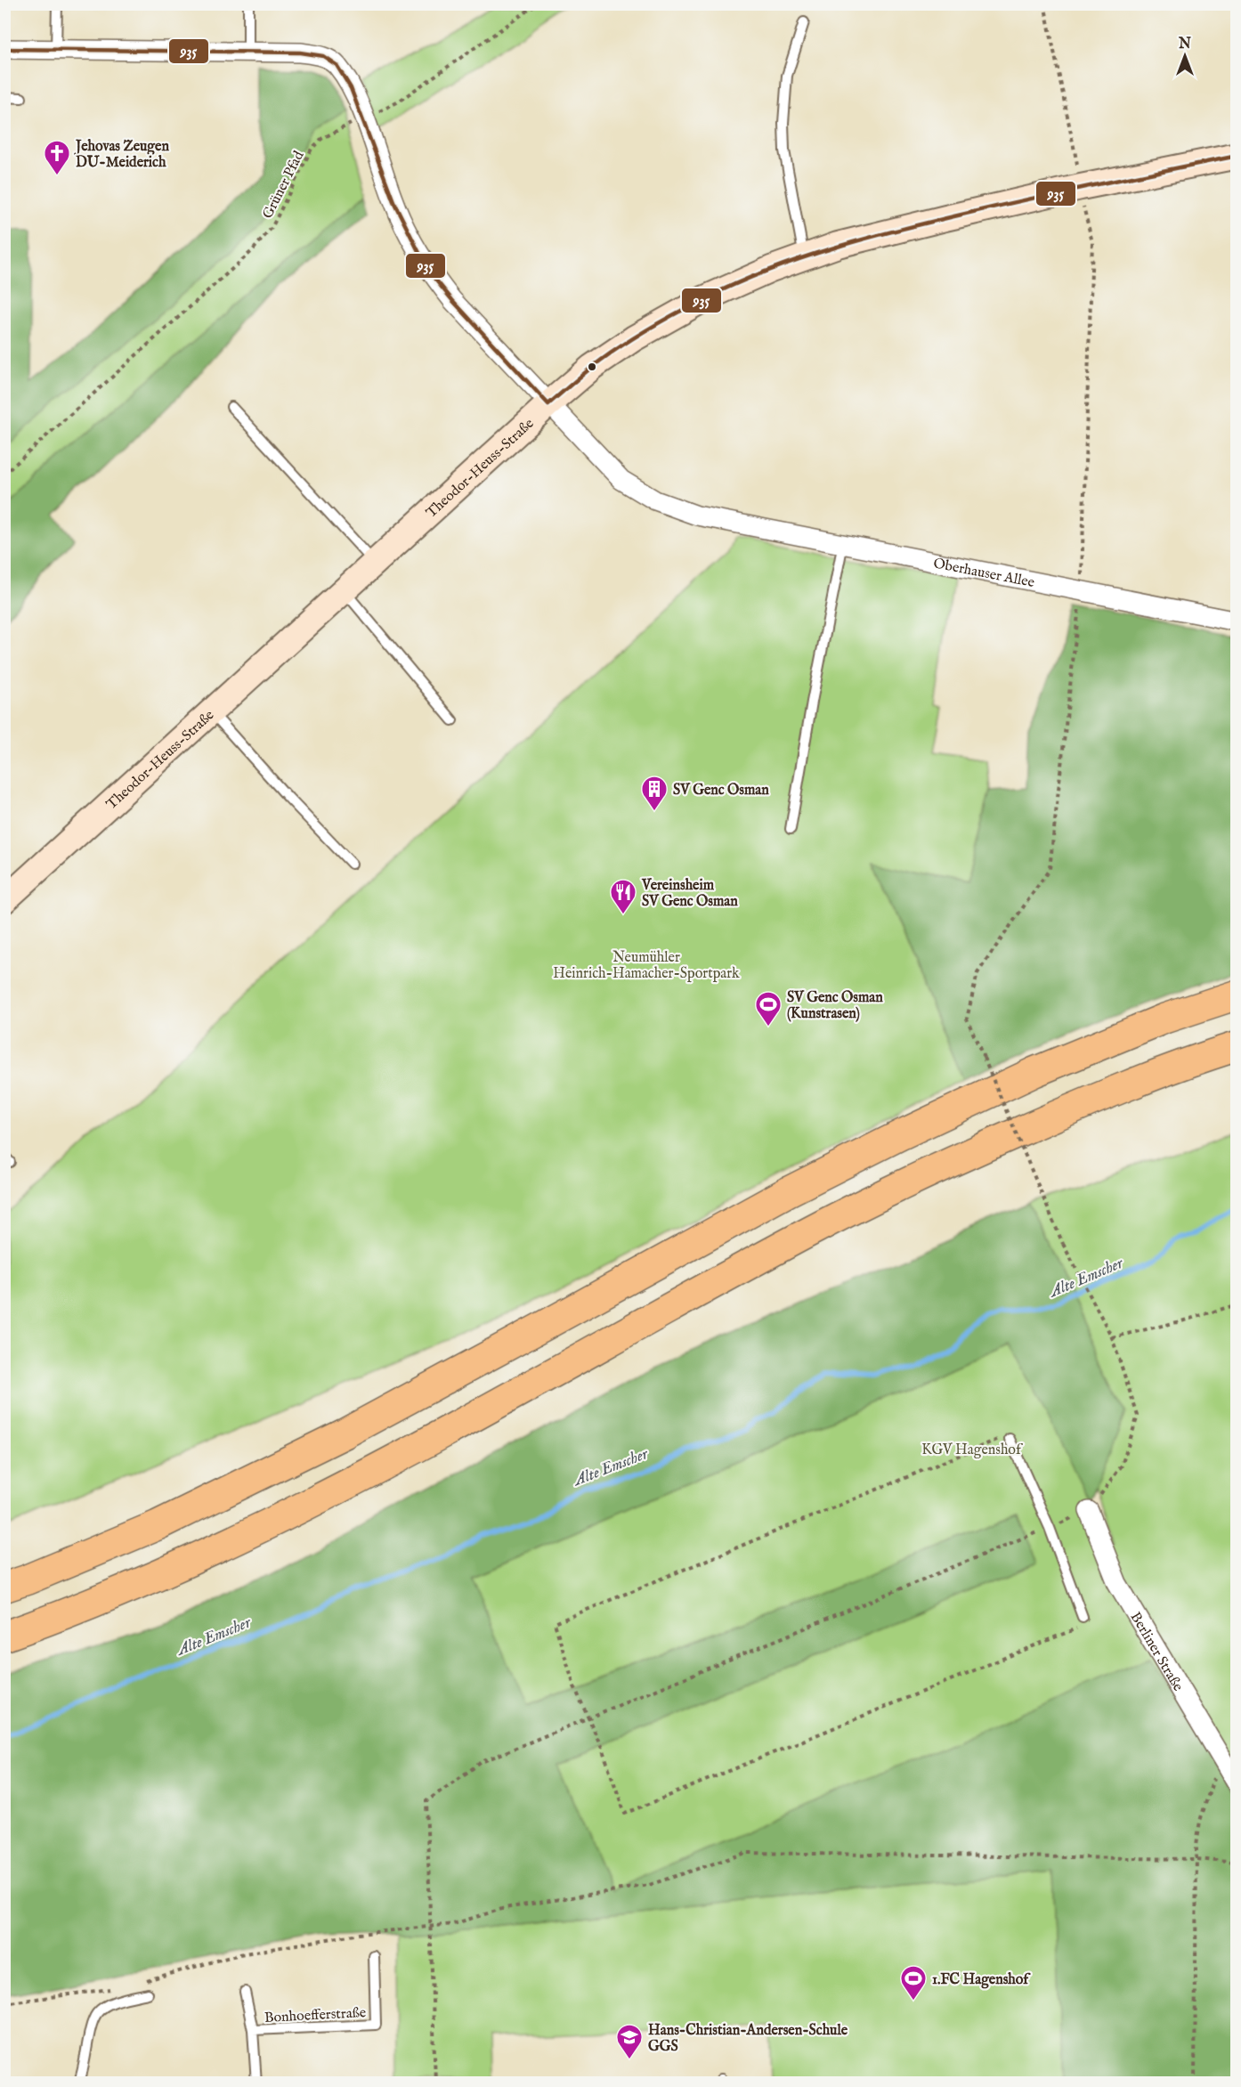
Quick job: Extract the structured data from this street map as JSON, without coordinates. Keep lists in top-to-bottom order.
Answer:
{
  "streets": {
    "street": ["Theodor-Heuss-Straße", "Oberhauser Allee", "Berliner Straße"],
    "lane": ["Bonhoefferstraße"],
    "path": ["Grüner Pfad"]
  },
  "crossings": [
    ["Grüner Pfad", "Oberhauser Allee"],
    ["Theodor-Heuss-Straße", "Oberhauser Allee"]
  ],
  "water": ["Alte Emscher"],
  "parks": ["Neumühler Heinrich-Hamacher-Sportpark", "KGV Hagenshof"],
  "places": {
    "church": ["Jehovas Zeugen DU-Meiderich"],
    "building": ["SV Genc Osman"],
    "restaurant": ["Vereinsheim SV Genc Osman"],
    "sports": ["SV Genc Osman (Kunstrasen)", "1.FC Hagenshof"],
    "school or university": ["Hans-Christian-Andersen-Schule GGS"]
  },
  "lines": ["transit line 935"],
  "north": "top"
}
